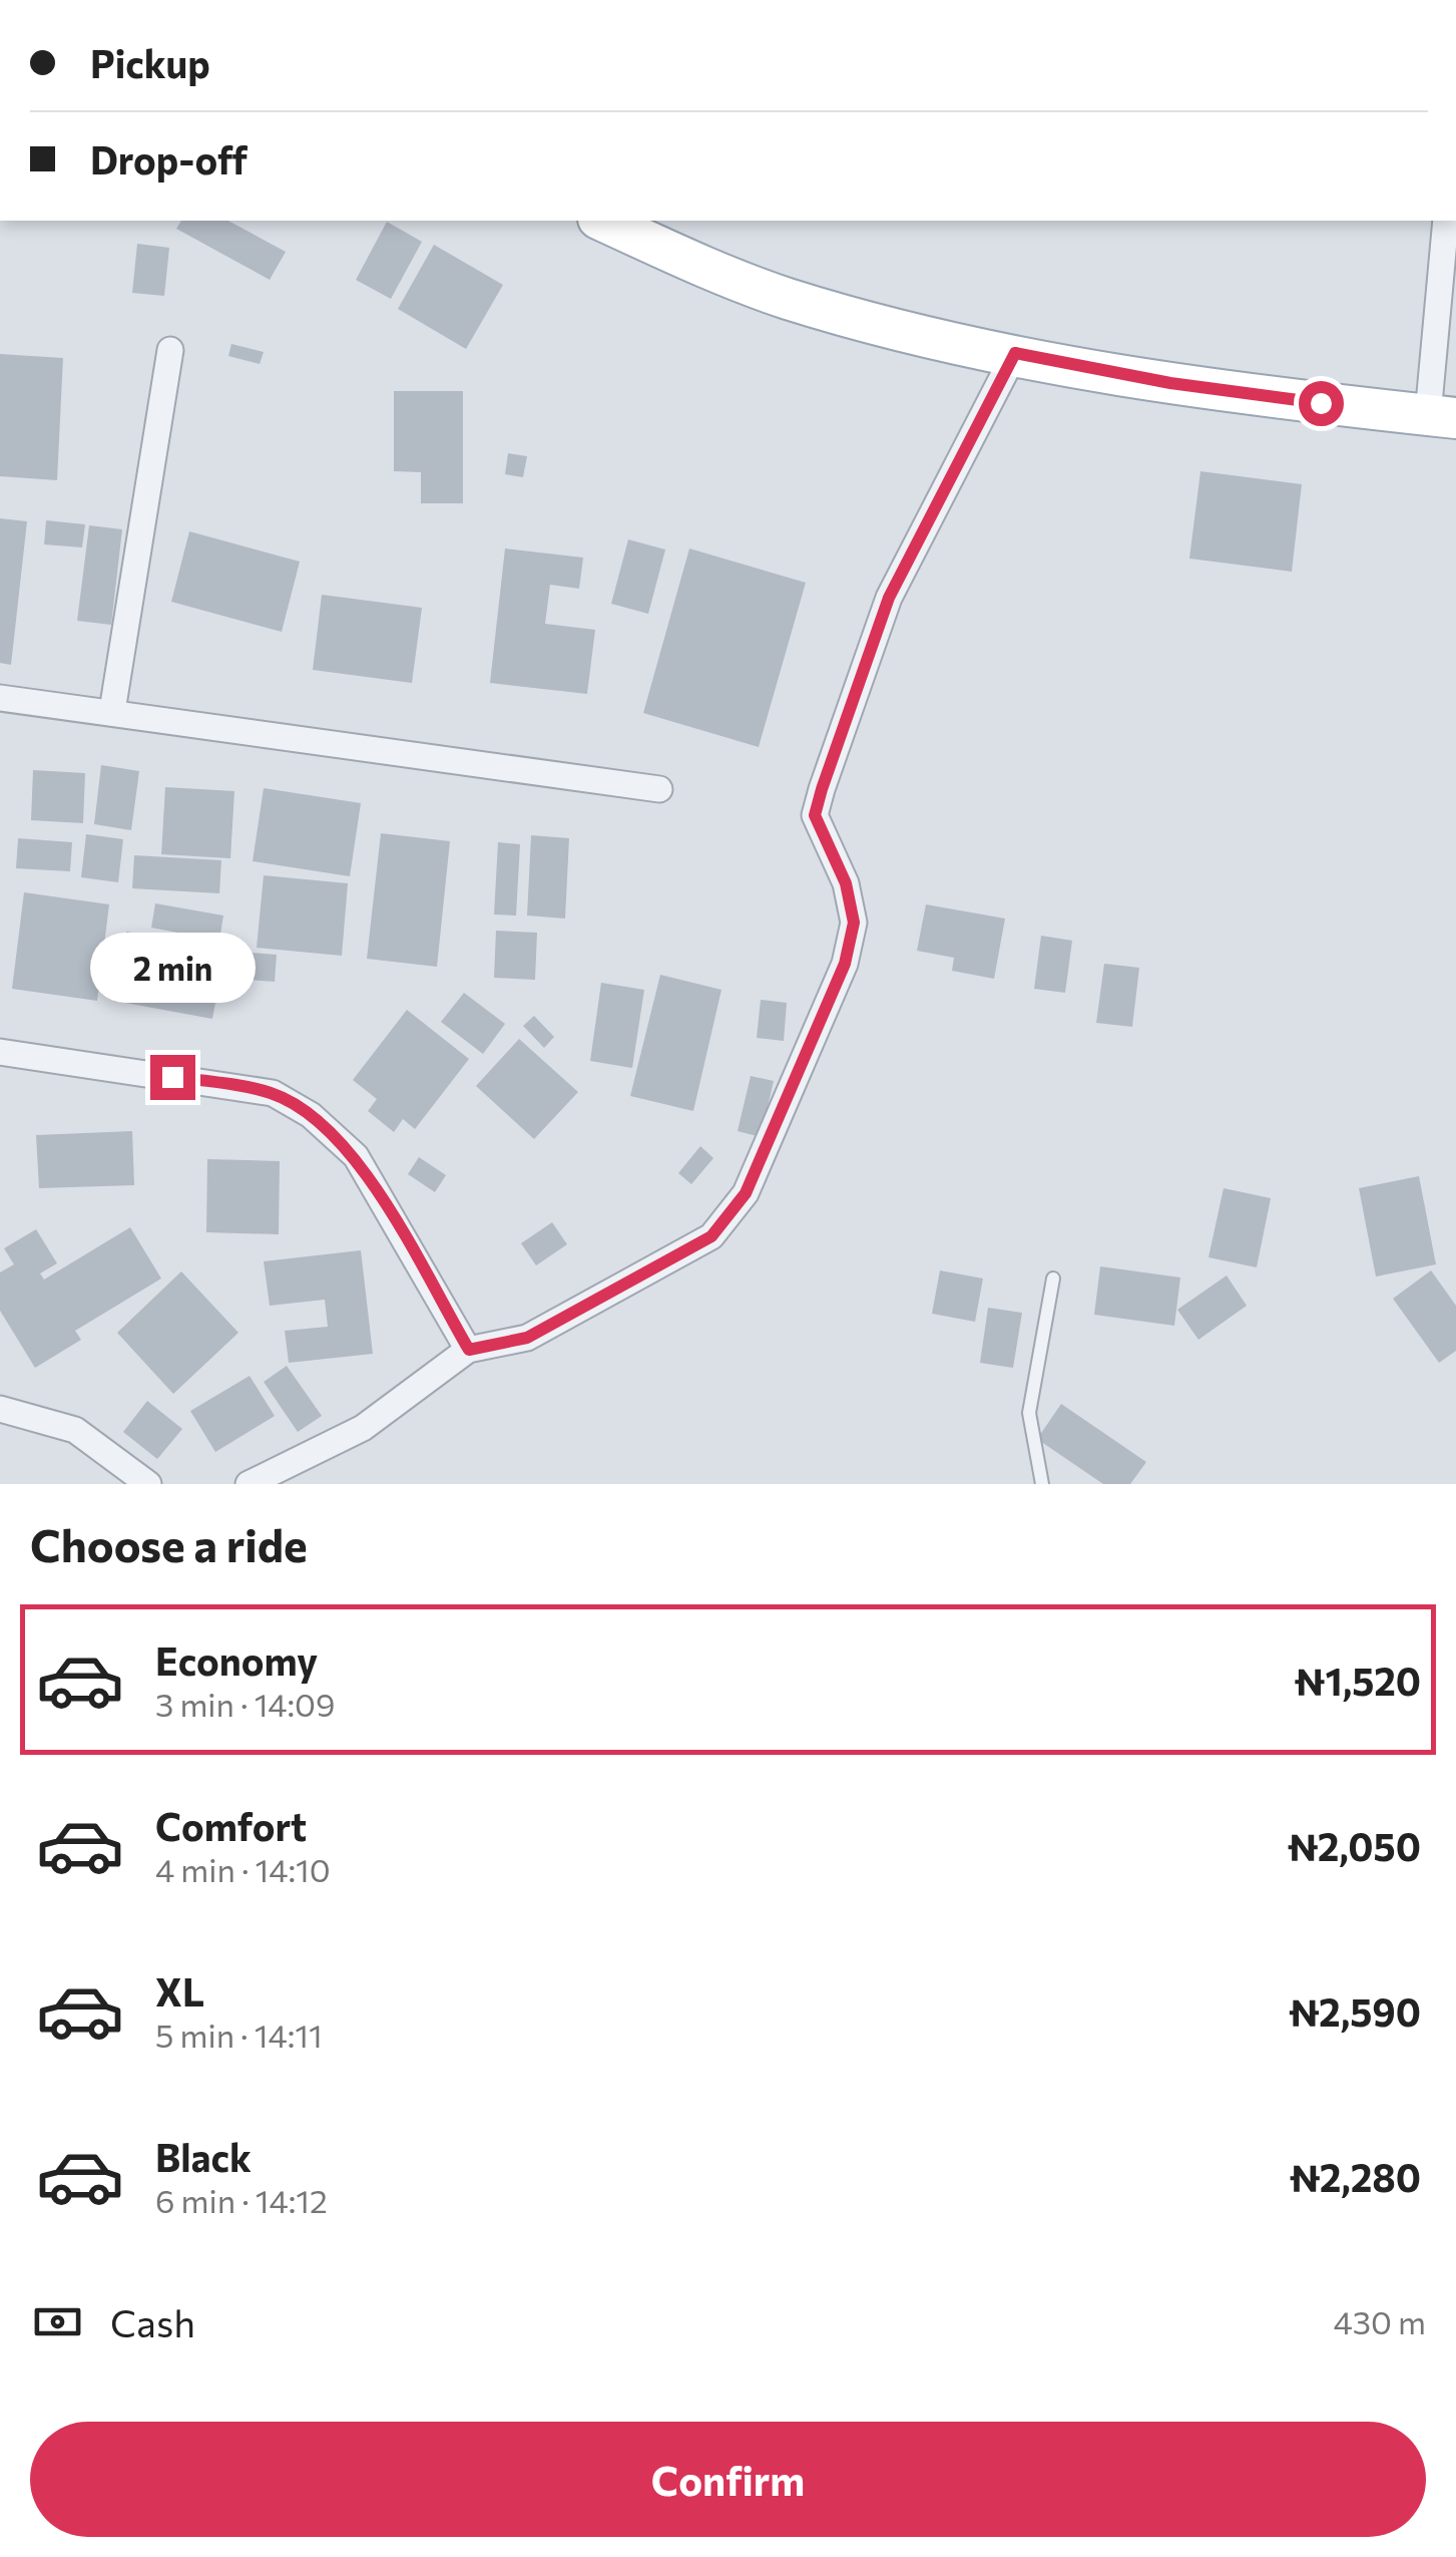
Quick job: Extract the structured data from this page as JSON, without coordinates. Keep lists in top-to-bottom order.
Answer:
{
  "page": {
    "banner": ["Pickup", "Drop-off"],
    "bubble": "2 min",
    "heading": "Choose a ride",
    "list": [
      {
        "name": "Economy",
        "note": "3 min · 14:09",
        "value": "₦1,520"
      },
      {
        "name": "Comfort",
        "note": "4 min · 14:10",
        "value": "₦2,050"
      },
      {
        "name": "XL",
        "note": "5 min · 14:11",
        "value": "₦2,590"
      },
      {
        "name": "Black",
        "note": "6 min · 14:12",
        "value": "₦2,280"
      }
    ],
    "pay": ["Cash", "430 m"],
    "buttons": "Confirm"
  }
}
